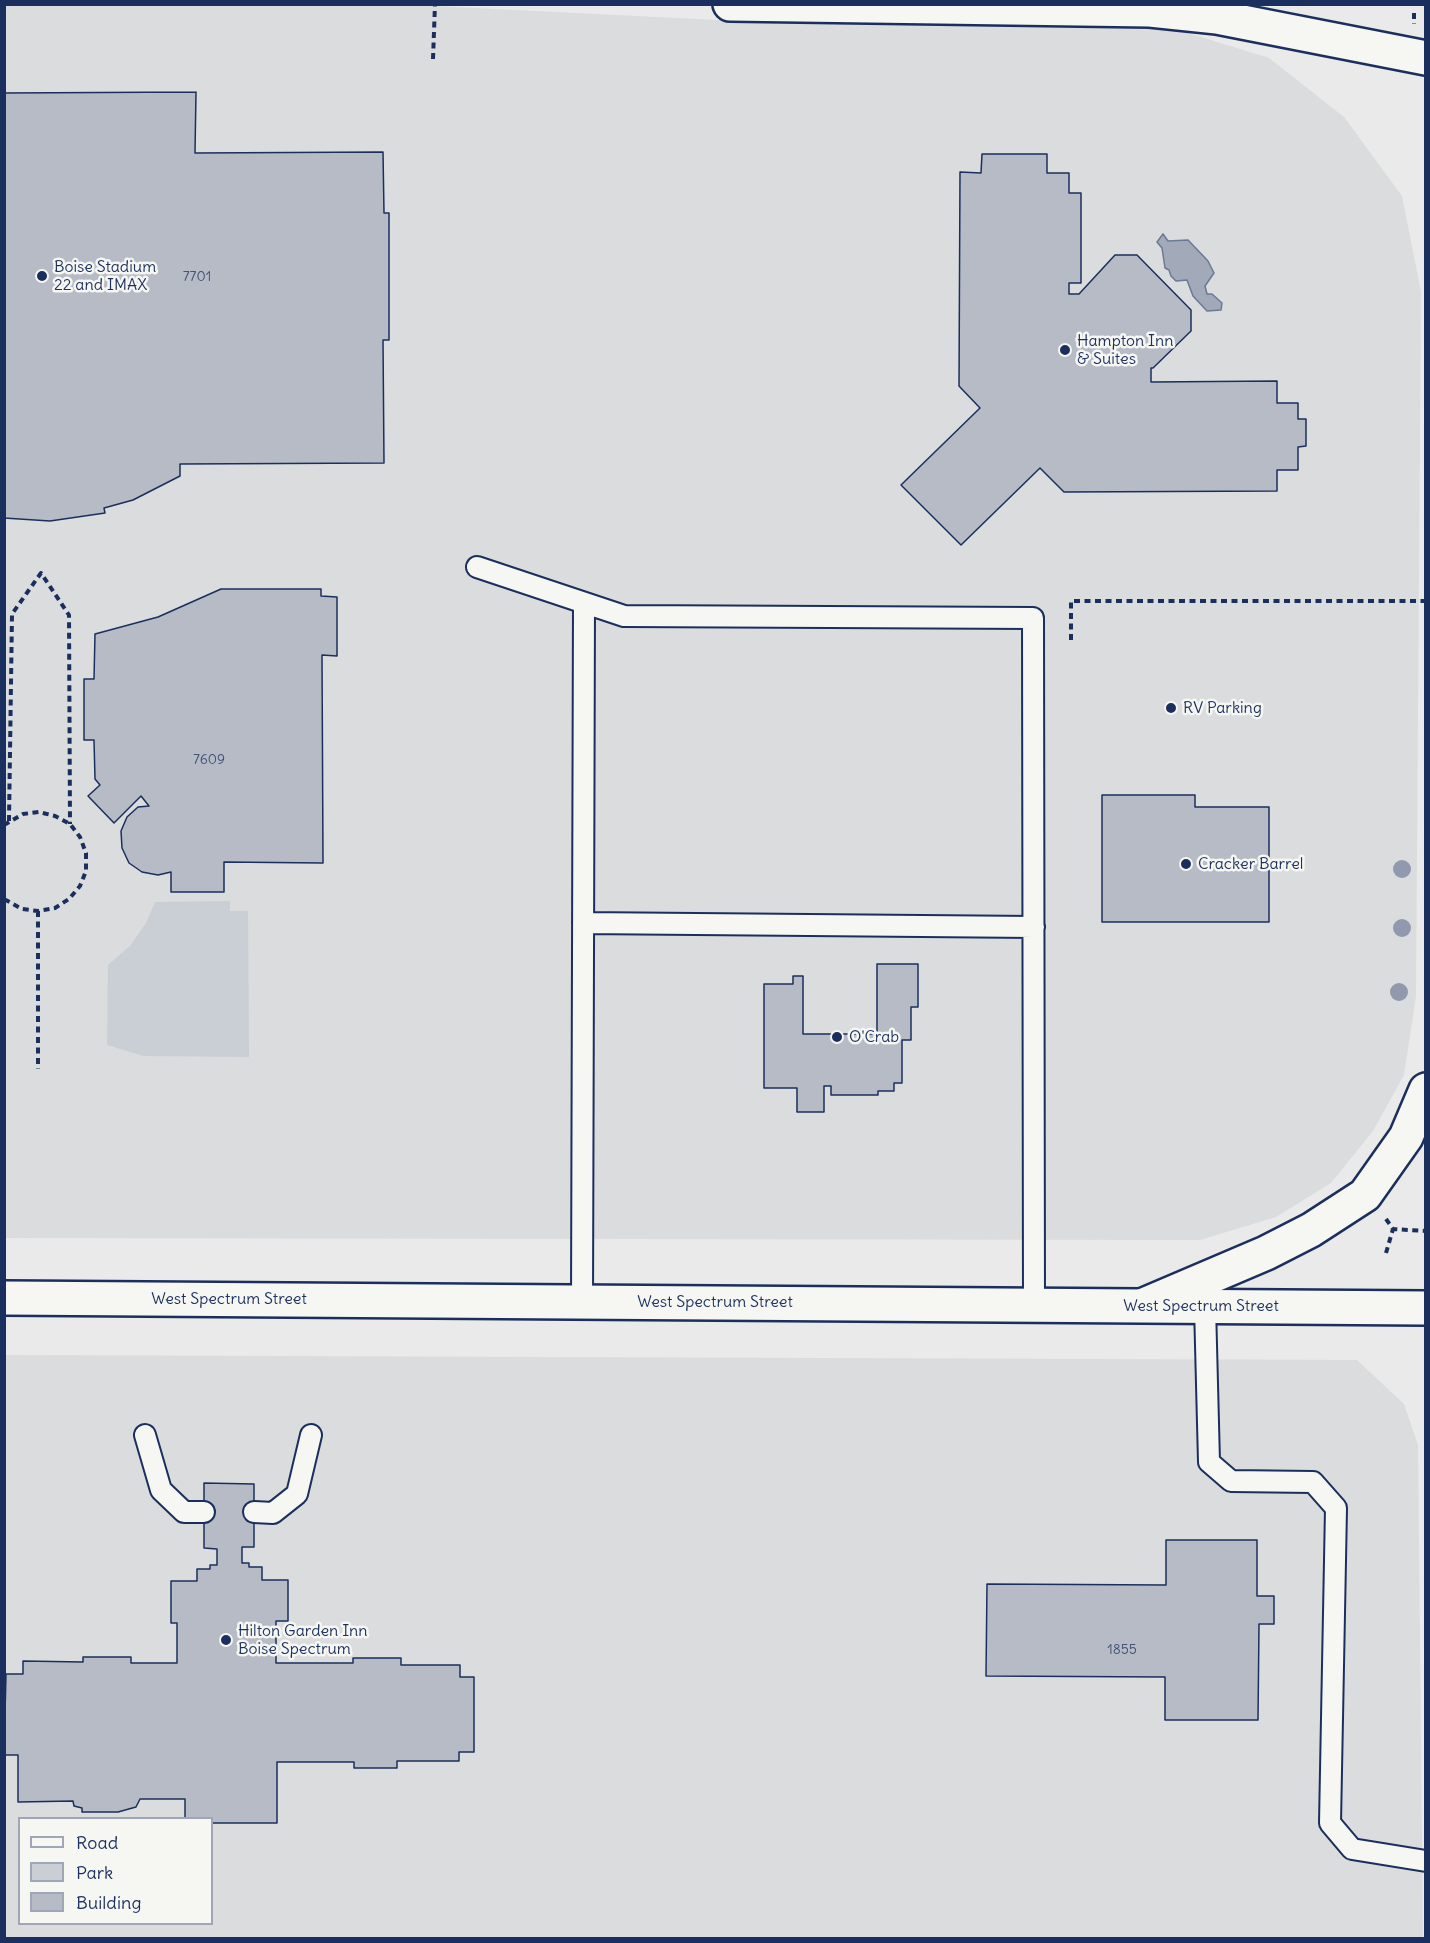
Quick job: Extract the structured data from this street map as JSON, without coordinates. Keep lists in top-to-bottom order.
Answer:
{
  "streets": {
    "street": ["West Spectrum Street"]
  },
  "places": [
    "Boise Stadium 22 and IMAX",
    "Hampton Inn & Suites",
    "RV Parking",
    "Cracker Barrel",
    "O'Crab",
    "Hilton Garden Inn Boise Spectrum"
  ],
  "house_numbers": ["7701", "7609", "1855"],
  "legend": ["Road", "Park", "Building"]
}
